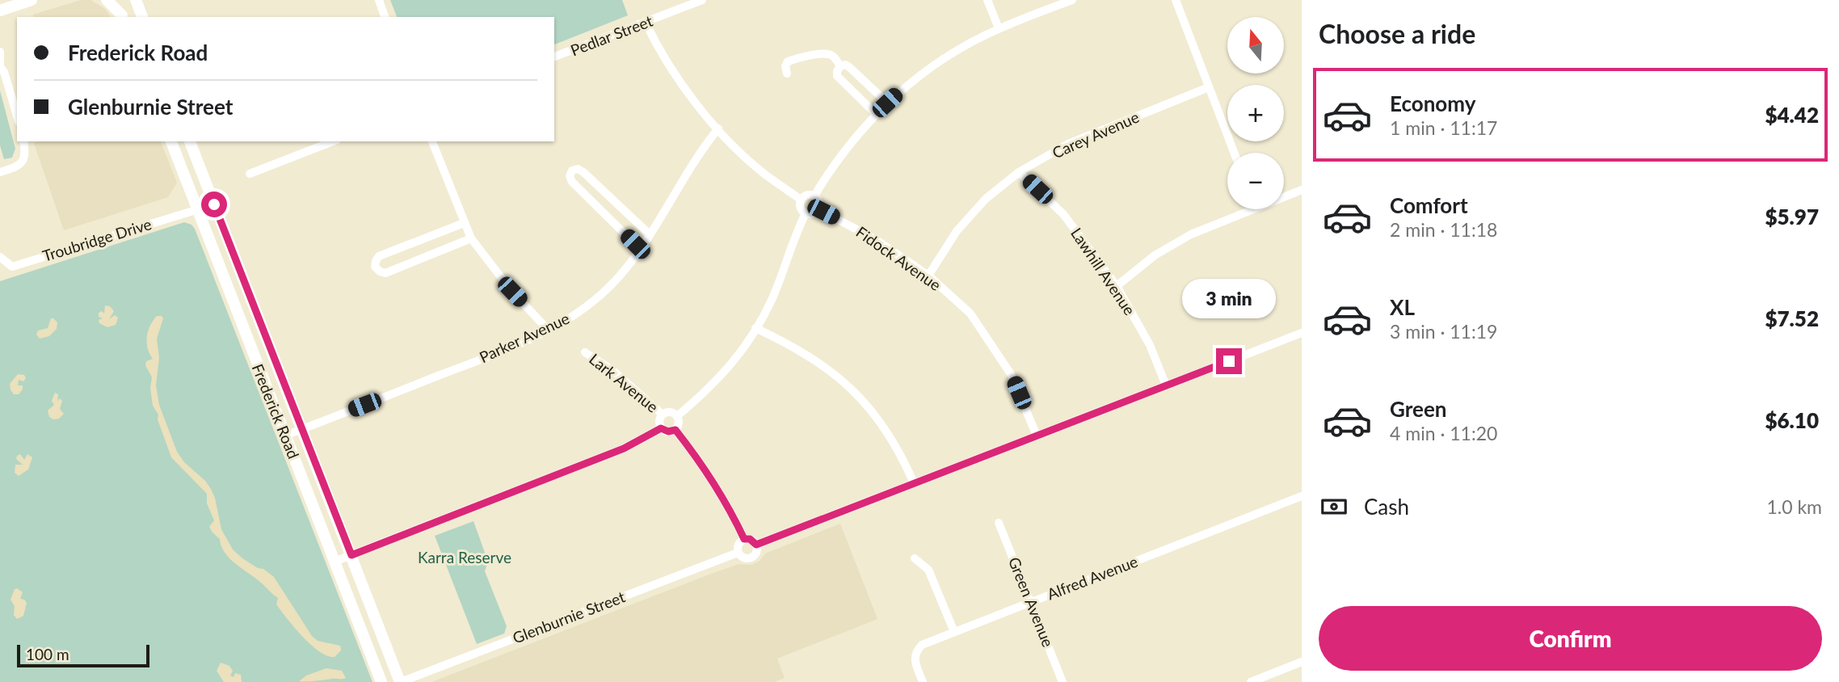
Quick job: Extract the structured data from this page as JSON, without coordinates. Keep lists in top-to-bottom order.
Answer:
{
  "streets": {
    "main road": ["Frederick Road"],
    "street": [
      "Pedlar Street",
      "Carey Avenue",
      "Troubridge Drive",
      "Fidock Avenue",
      "Lawhill Avenue",
      "Parker Avenue",
      "Lark Avenue",
      "Alfred Avenue",
      "Green Avenue",
      "Glenburnie Street"
    ]
  },
  "crossings": [
    ["Carey Avenue", "Fidock Avenue"],
    ["Carey Avenue", "Lawhill Avenue"],
    ["Troubridge Drive", "Frederick Road"],
    ["Parker Avenue", "Frederick Road"],
    ["Frederick Road", "Glenburnie Street"],
    ["Alfred Avenue", "Green Avenue"]
  ],
  "parks": ["Karra Reserve"],
  "scale_bar": "100 m",
  "north": "top",
  "page": {
    "heading": "Choose a ride",
    "map_buttons": ["+", "−"],
    "banner": ["Frederick Road", "Glenburnie Street"],
    "list": [
      {
        "name": "Economy",
        "note": "1 min · 11:17",
        "value": "$4.42"
      },
      {
        "name": "Comfort",
        "note": "2 min · 11:18",
        "value": "$5.97"
      },
      {
        "name": "XL",
        "note": "3 min · 11:19",
        "value": "$7.52"
      },
      {
        "name": "Green",
        "note": "4 min · 11:20",
        "value": "$6.10"
      }
    ],
    "bubble": "3 min",
    "pay": ["Cash", "1.0 km"],
    "buttons": "Confirm",
    "scale": "100 m"
  }
}
